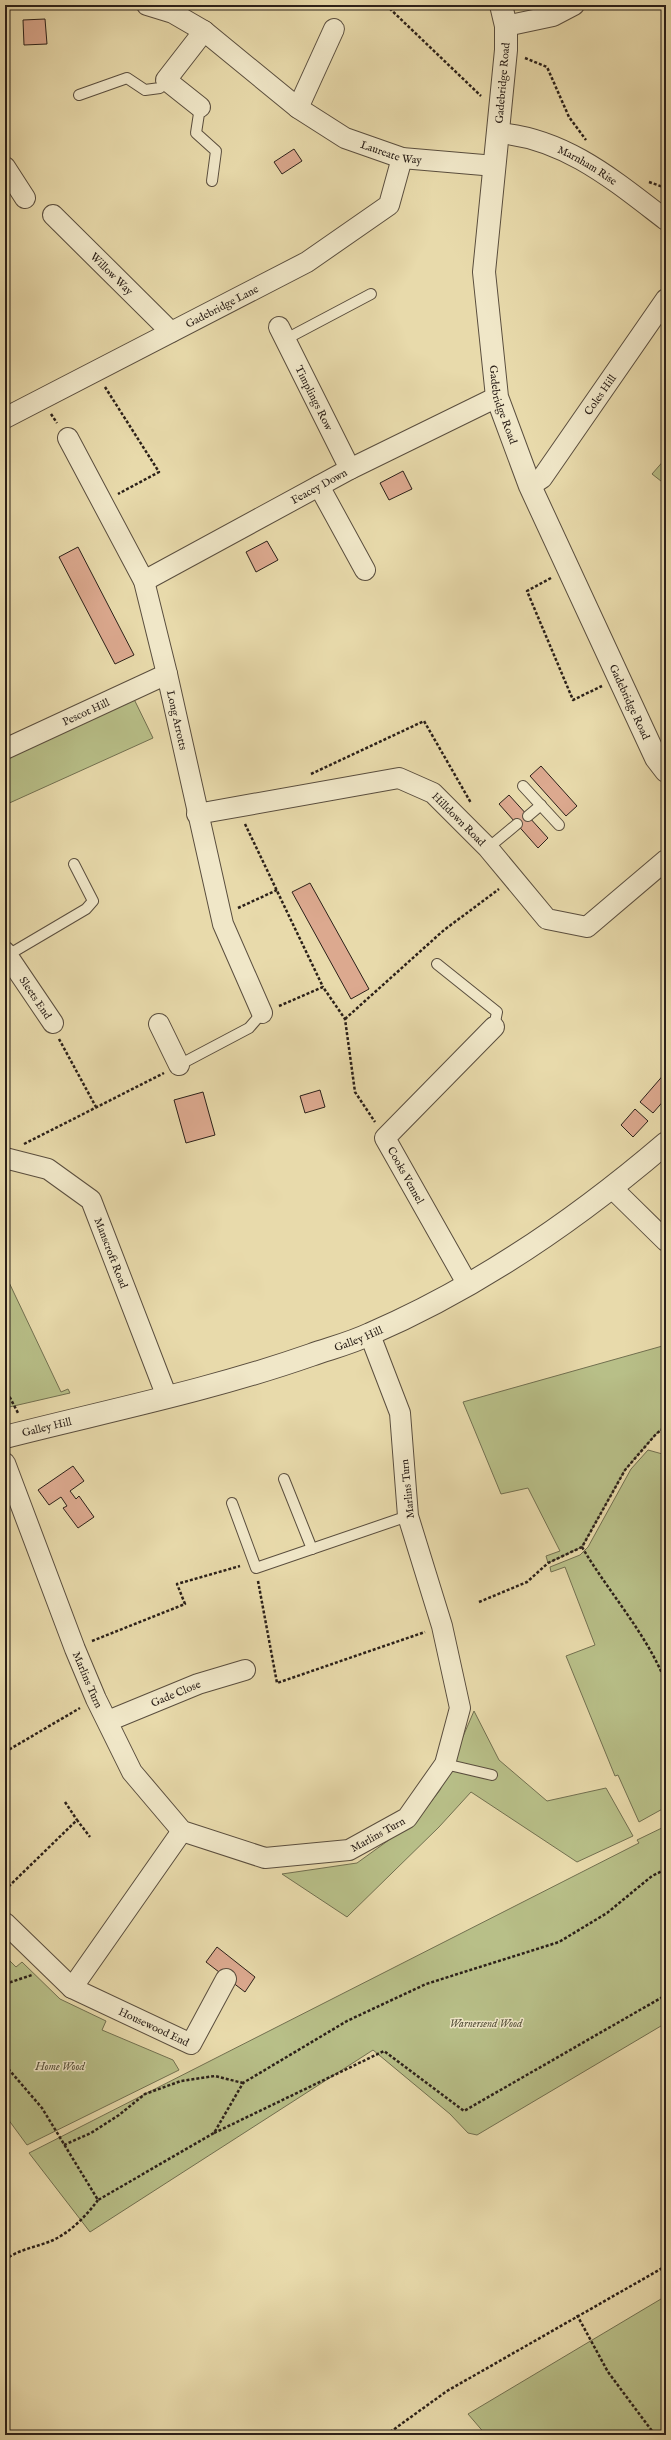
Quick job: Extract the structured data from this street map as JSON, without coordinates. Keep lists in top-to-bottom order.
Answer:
{
  "streets": {
    "street": [
      "Gadebridge Road",
      "Laureate Way",
      "Marnham Rise",
      "Willow Way",
      "Gadebridge Lane",
      "Coles Hill",
      "Timplings Row",
      "Feacey Down",
      "Pescot Hill",
      "Long Arrotts",
      "Hilldown Road",
      "Sleets End",
      "Cooks Vennel",
      "Manscroft Road",
      "Galley Hill",
      "Marlins Turn",
      "Gade Close",
      "Housewood End"
    ]
  },
  "crossings": [
    ["Gadebridge Road", "Laureate Way"],
    ["Gadebridge Road", "Marnham Rise"],
    ["Gadebridge Road", "Coles Hill"],
    ["Gadebridge Road", "Feacey Down"],
    ["Laureate Way", "Gadebridge Lane"],
    ["Willow Way", "Gadebridge Lane"],
    ["Timplings Row", "Feacey Down"],
    ["Feacey Down", "Long Arrotts"],
    ["Pescot Hill", "Long Arrotts"],
    ["Long Arrotts", "Hilldown Road"],
    ["Cooks Vennel", "Galley Hill"],
    ["Manscroft Road", "Galley Hill"],
    ["Galley Hill", "Marlins Turn"],
    ["Marlins Turn", "Gade Close"]
  ],
  "parks": ["Warnersend Wood", "Home Wood"]
}
